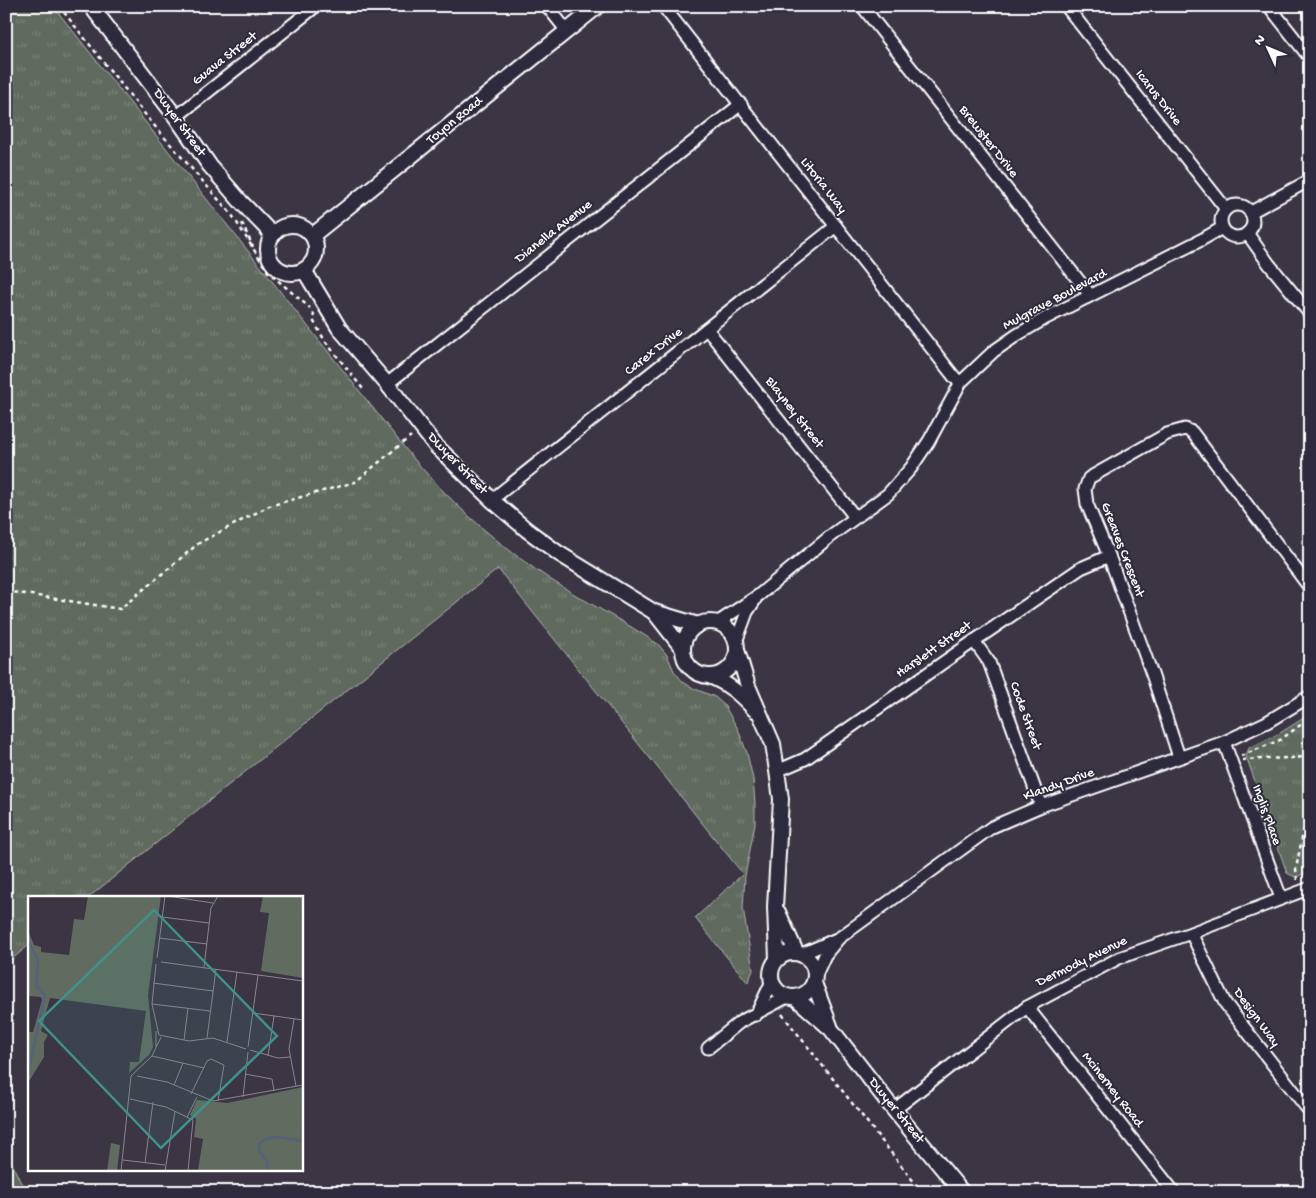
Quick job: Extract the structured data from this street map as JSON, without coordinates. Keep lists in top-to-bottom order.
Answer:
{
  "streets": {
    "street": [
      "Guava Street",
      "Icarus Drive",
      "Toyon Road",
      "Dwyer Street",
      "Brewster Drive",
      "Litoria Way",
      "Dianella Avenue",
      "Mulgrave Boulevard",
      "Carex Drive",
      "Blayney Street",
      "Greaves Crescent",
      "Harslett Street",
      "Code Street",
      "Klandy Drive",
      "Inglis Place",
      "Dermody Avenue",
      "Design Way",
      "Mcinerney Road"
    ]
  },
  "crossings": [
    ["Guava Street", "Dwyer Street"],
    ["Icarus Drive", "Mulgrave Boulevard"],
    ["Toyon Road", "Dwyer Street"],
    ["Dwyer Street", "Dianella Avenue"],
    ["Dwyer Street", "Mulgrave Boulevard"],
    ["Dwyer Street", "Carex Drive"],
    ["Dwyer Street", "Klandy Drive"],
    ["Dwyer Street", "Dermody Avenue"],
    ["Brewster Drive", "Mulgrave Boulevard"],
    ["Litoria Way", "Dianella Avenue"],
    ["Litoria Way", "Mulgrave Boulevard"],
    ["Litoria Way", "Carex Drive"],
    ["Mulgrave Boulevard", "Blayney Street"],
    ["Carex Drive", "Blayney Street"],
    ["Greaves Crescent", "Harslett Street"],
    ["Greaves Crescent", "Klandy Drive"],
    ["Harslett Street", "Code Street"],
    ["Code Street", "Klandy Drive"],
    ["Klandy Drive", "Inglis Place"],
    ["Inglis Place", "Dermody Avenue"],
    ["Dermody Avenue", "Design Way"],
    ["Dermody Avenue", "Mcinerney Road"]
  ],
  "north": "top left"
}
